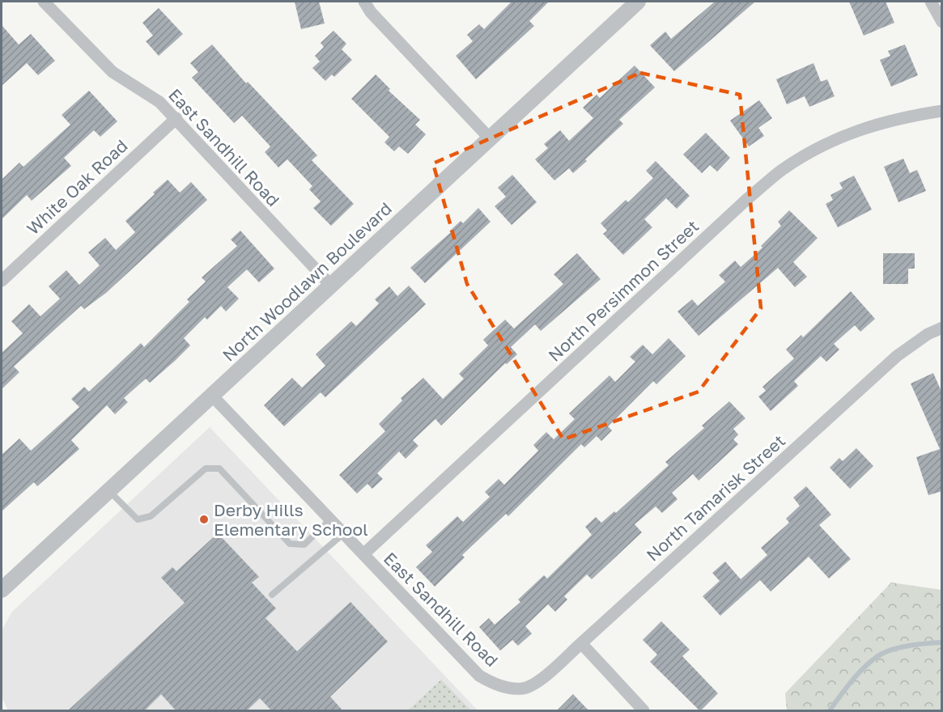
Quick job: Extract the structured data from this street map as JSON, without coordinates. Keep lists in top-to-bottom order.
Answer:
{
  "streets": {
    "street": [
      "East Sandhill Road",
      "White Oak Road",
      "North Woodlawn Boulevard",
      "North Persimmon Street",
      "North Tamarisk Street"
    ]
  },
  "crossings": [
    ["East Sandhill Road", "White Oak Road"],
    ["East Sandhill Road", "North Woodlawn Boulevard"],
    ["East Sandhill Road", "North Persimmon Street"],
    ["East Sandhill Road", "North Tamarisk Street"]
  ],
  "places": ["Derby Hills Elementary School"]
}
